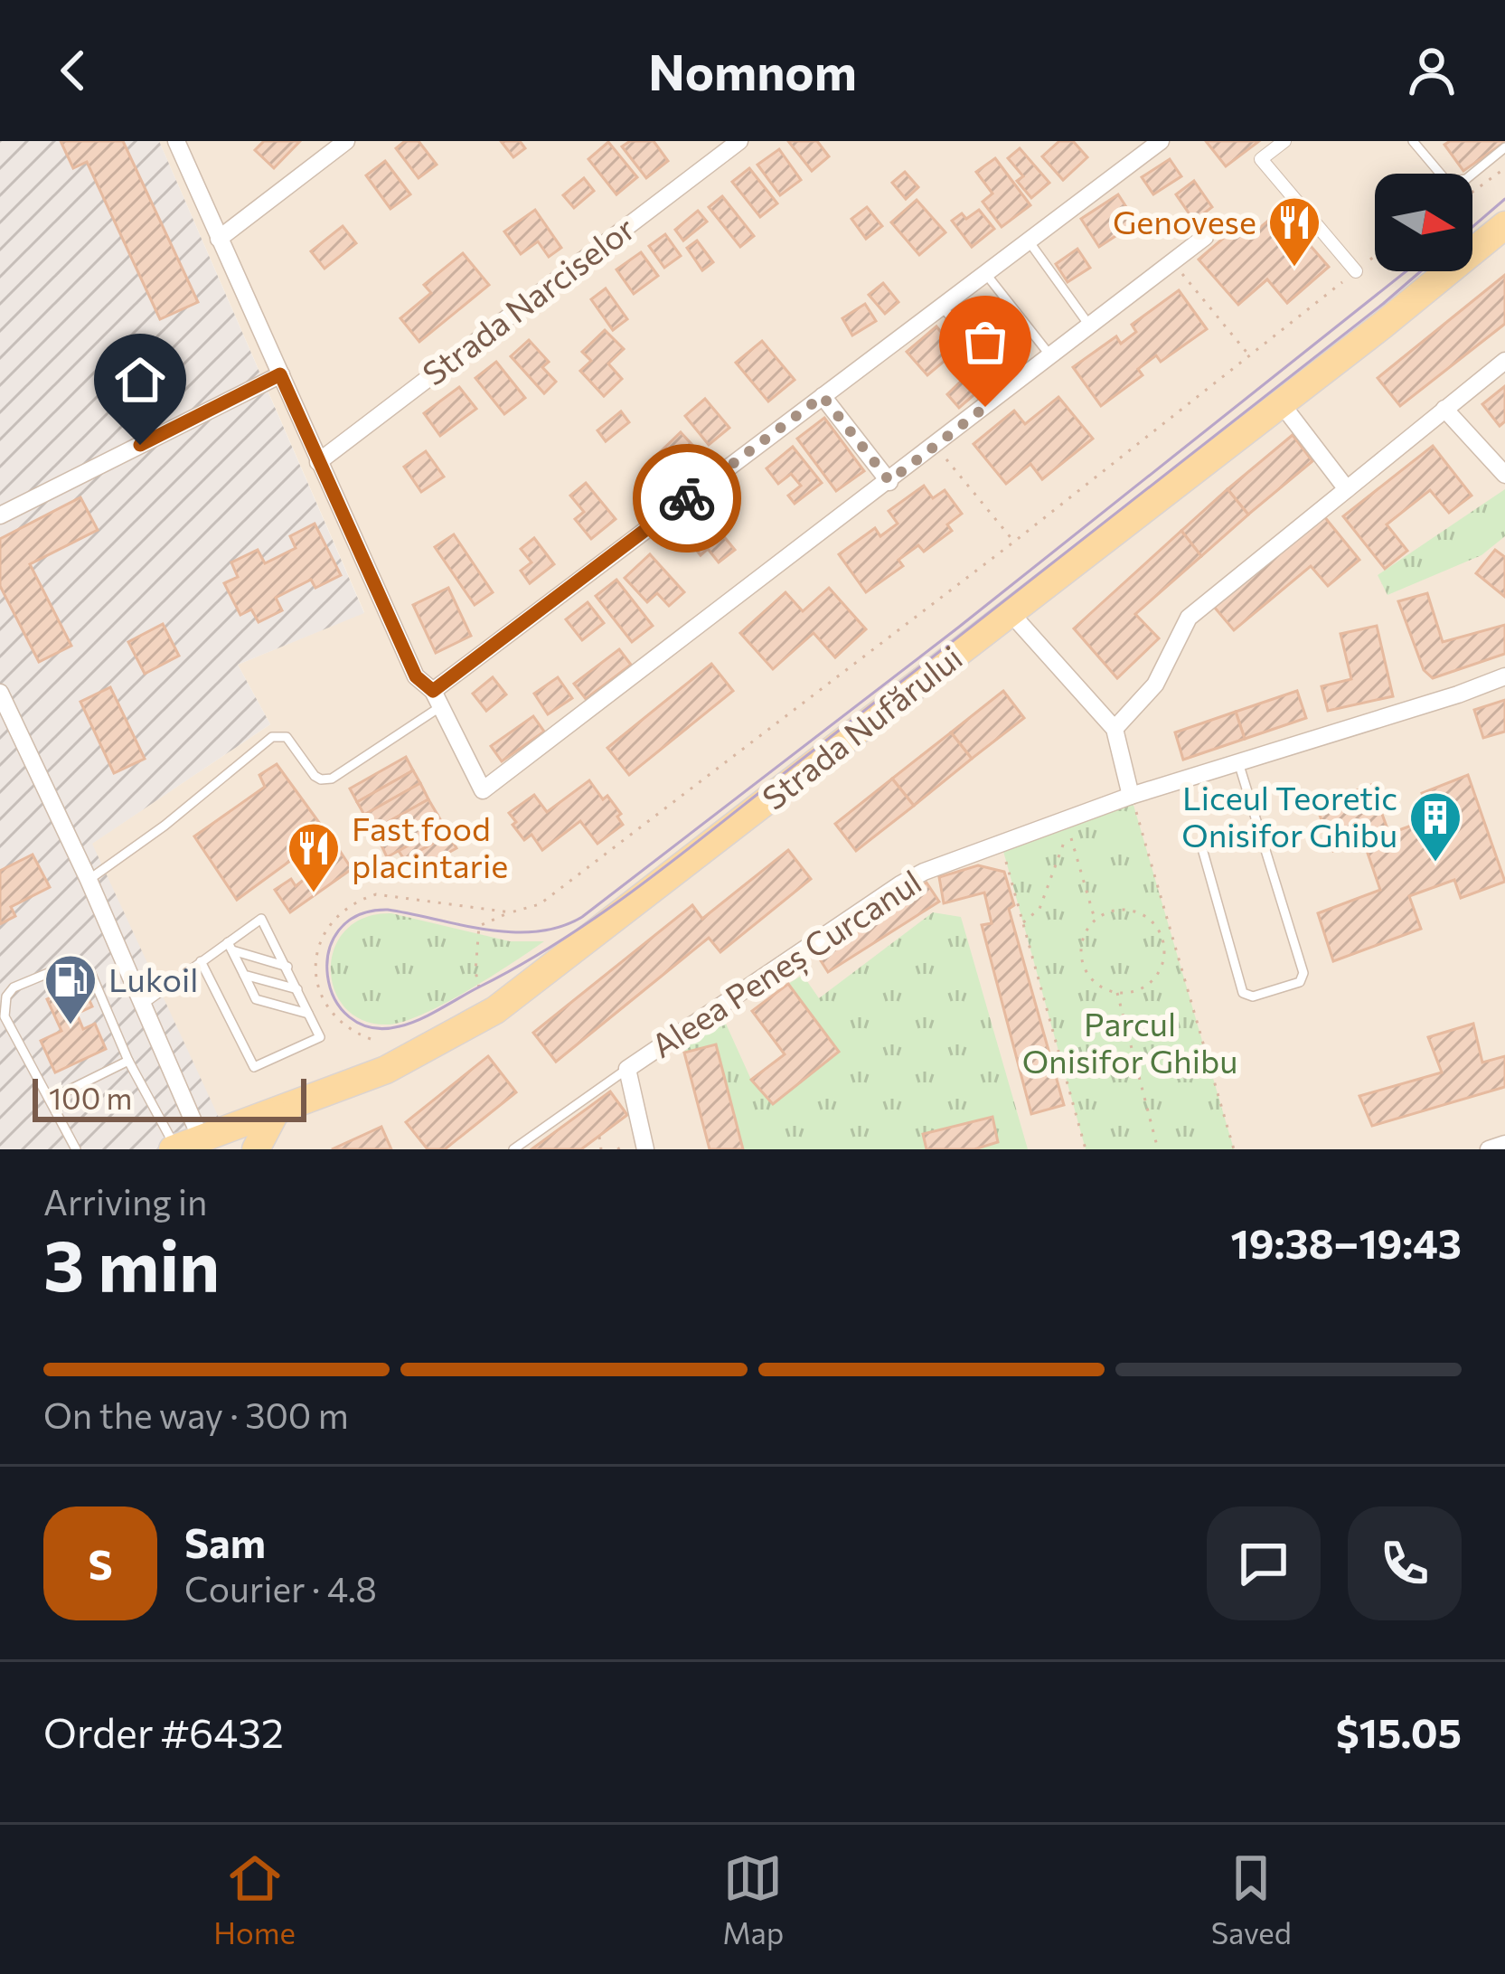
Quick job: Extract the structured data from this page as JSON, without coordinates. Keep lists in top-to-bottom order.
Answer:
{
  "streets": {
    "main road": ["Strada Nufărului"],
    "street": ["Strada Narciselor", "Aleea Peneș Curcanul"]
  },
  "parks": ["Parcul Onisifor Ghibu"],
  "places": {
    "restaurant": ["Genovese", "Fast food placintarie"],
    "building": ["Liceul Teoretic Onisifor Ghibu"],
    "fuel station": ["Lukoil"]
  },
  "scale_bar": "100 m",
  "north": "right",
  "page": {
    "header": "Nomnom",
    "scale": "100 m",
    "heading": ["3 min", "Arriving in", "19:38–19:43"],
    "panel": [
      "Sam",
      "Courier · 4.8",
      "Order #6432",
      "$15.05"
    ],
    "bar": "On the way · 300 m",
    "round": "S",
    "tabs": ["Home", "Map", "Saved"]
  }
}
